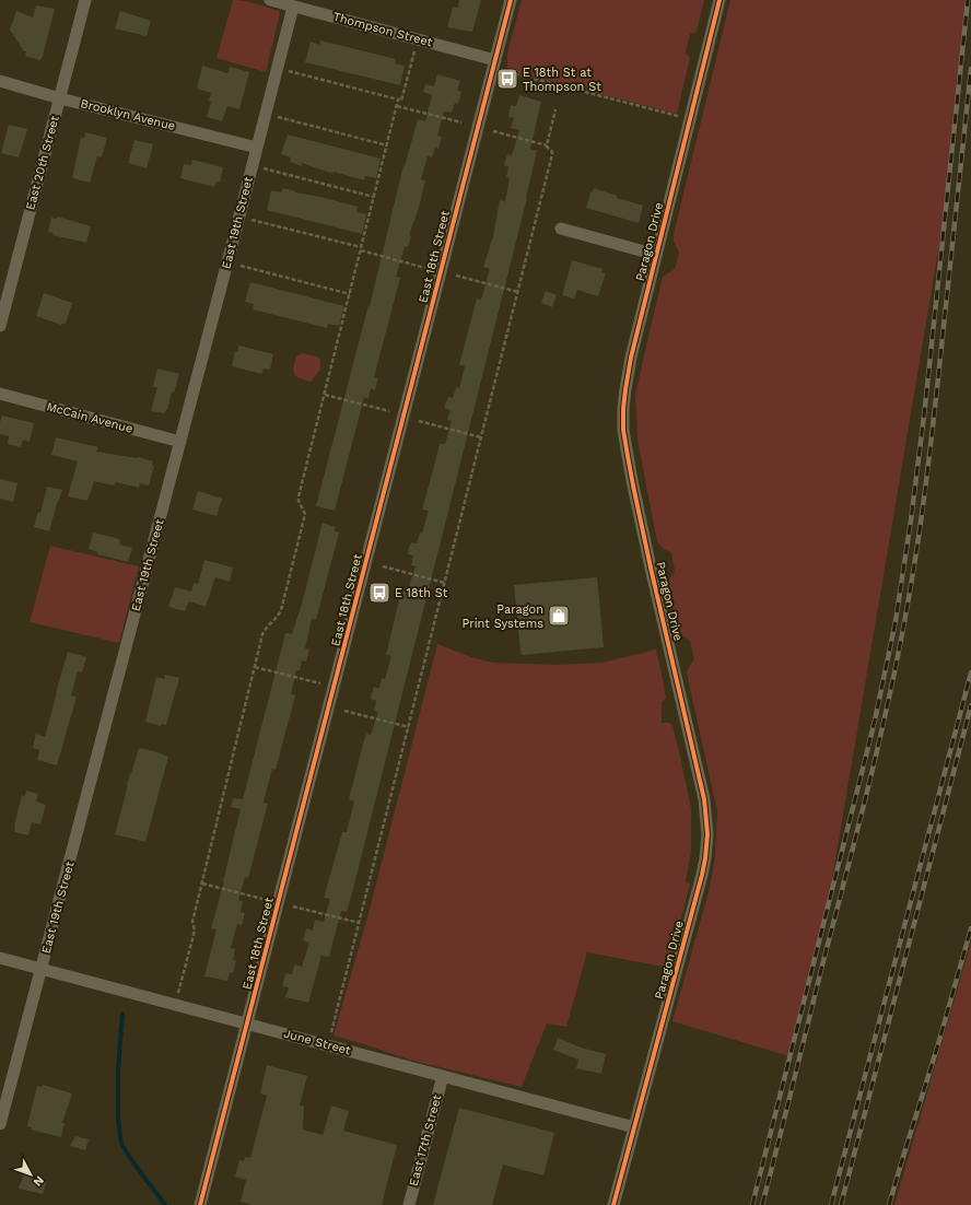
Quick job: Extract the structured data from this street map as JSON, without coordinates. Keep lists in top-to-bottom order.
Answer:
{
  "streets": {
    "street": [
      "Thompson Street",
      "Brooklyn Avenue",
      "East 20th Street",
      "East 19th Street",
      "Paragon Drive",
      "East 18th Street",
      "McCain Avenue",
      "June Street",
      "East 17th Street"
    ]
  },
  "crossings": [
    ["Thompson Street", "East 19th Street"],
    ["Thompson Street", "East 18th Street"],
    ["Brooklyn Avenue", "East 20th Street"],
    ["Brooklyn Avenue", "East 19th Street"],
    ["East 19th Street", "McCain Avenue"],
    ["East 19th Street", "June Street"],
    ["Paragon Drive", "June Street"],
    ["East 18th Street", "June Street"],
    ["June Street", "East 17th Street"]
  ],
  "places": {
    "bus stop": ["E 18th St at Thompson St", "E 18th St"],
    "shop": ["Paragon Print Systems"]
  },
  "north": "bottom right"
}
